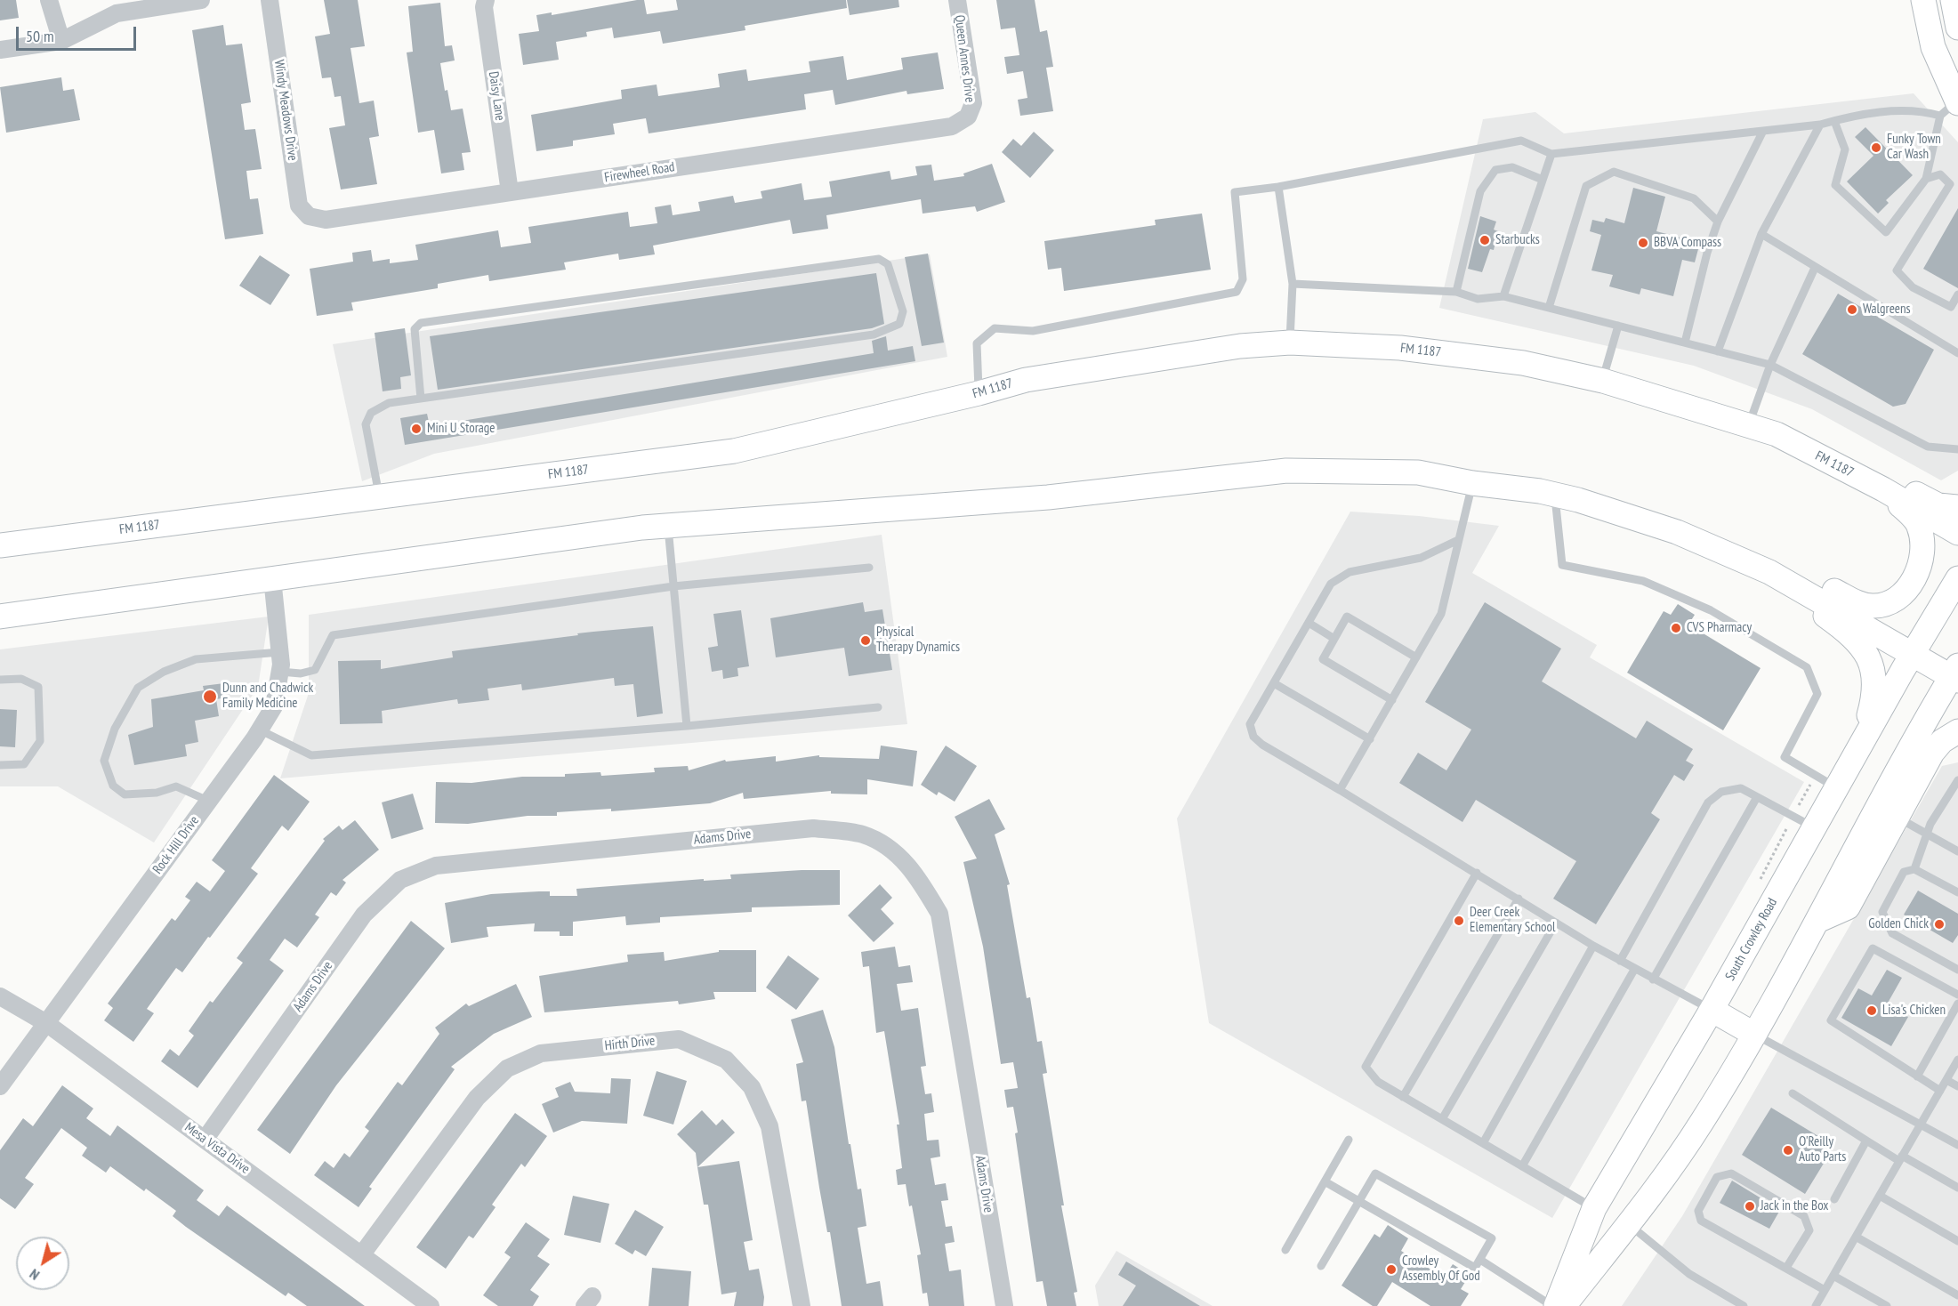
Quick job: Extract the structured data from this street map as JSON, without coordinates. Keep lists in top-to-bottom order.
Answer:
{
  "streets": {
    "main road": ["FM 1187", "South Crowley Road"],
    "street": [
      "Queen Annes Drive",
      "Daisy Lane",
      "Windy Meadows Drive",
      "Firewheel Road",
      "Adams Drive",
      "Rock Hill Drive",
      "Hirth Drive",
      "Mesa Vista Drive"
    ]
  },
  "crossings": [
    ["Queen Annes Drive", "Firewheel Road"],
    ["Daisy Lane", "Firewheel Road"],
    ["Windy Meadows Drive", "Firewheel Road"],
    ["Adams Drive", "Mesa Vista Drive"],
    ["Rock Hill Drive", "Mesa Vista Drive"],
    ["Hirth Drive", "Mesa Vista Drive"]
  ],
  "places": [
    "Funky Town Car Wash",
    "Starbucks",
    "BBVA Compass",
    "Walgreens",
    "Mini U Storage",
    "CVS Pharmacy",
    "Physical Therapy Dynamics",
    "Dunn and Chadwick Family Medicine",
    "Deer Creek Elementary School",
    "Golden Chick",
    "Lisa's Chicken",
    "O'Reilly Auto Parts",
    "Jack in the Box",
    "Crowley Assembly Of God"
  ],
  "scale_bar": "50 m",
  "north": "bottom left"
}
